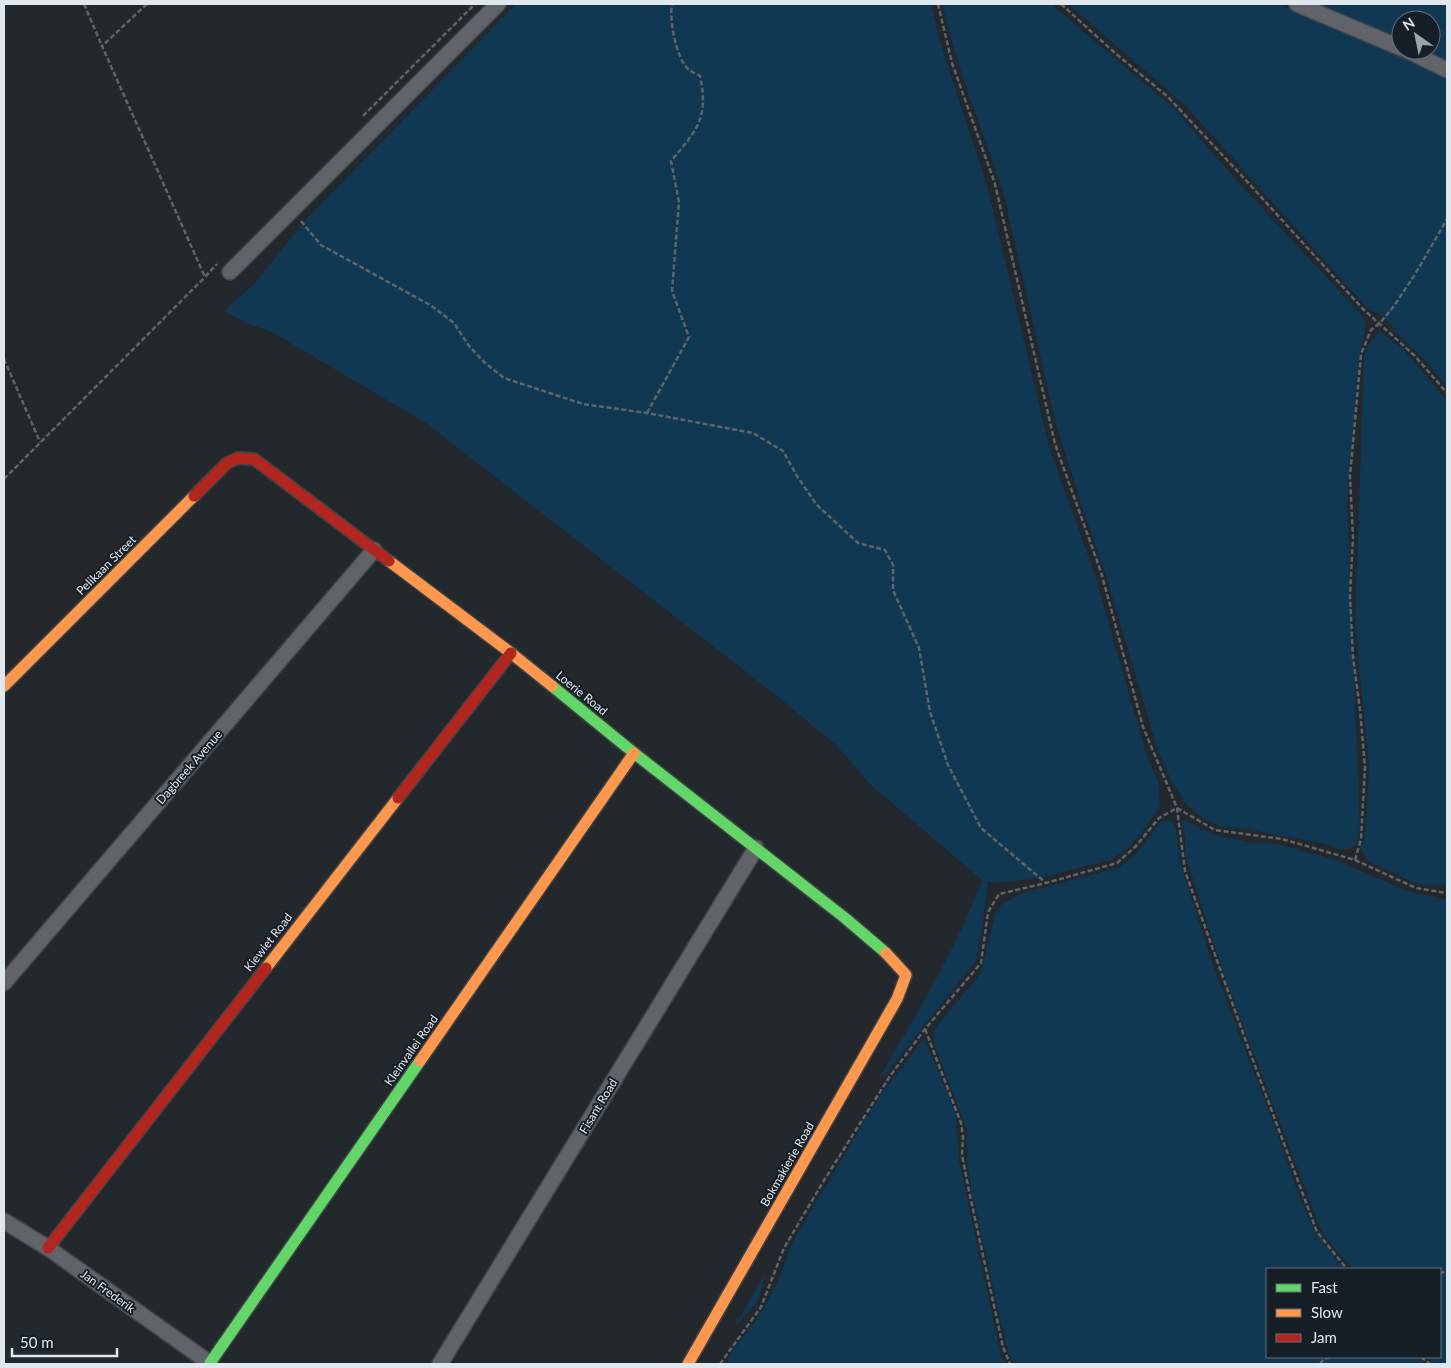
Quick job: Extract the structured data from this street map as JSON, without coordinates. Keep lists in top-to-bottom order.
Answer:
{
  "streets": {
    "street": [
      "Pelikaan Street",
      "Loerie Road",
      "Dagbreek Avenue",
      "Kiewiet Road",
      "Kleinvallei Road",
      "Fisant Road",
      "Bokmakierie Road",
      "Jan Frederik"
    ]
  },
  "crossings": [
    ["Pelikaan Street", "Loerie Road"],
    ["Loerie Road", "Dagbreek Avenue"],
    ["Loerie Road", "Kiewiet Road"],
    ["Loerie Road", "Kleinvallei Road"],
    ["Loerie Road", "Fisant Road"],
    ["Loerie Road", "Bokmakierie Road"],
    ["Kiewiet Road", "Jan Frederik"],
    ["Kleinvallei Road", "Jan Frederik"]
  ],
  "legend": ["Fast", "Slow", "Jam"],
  "scale_bar": "50 m",
  "north": "top left"
}
